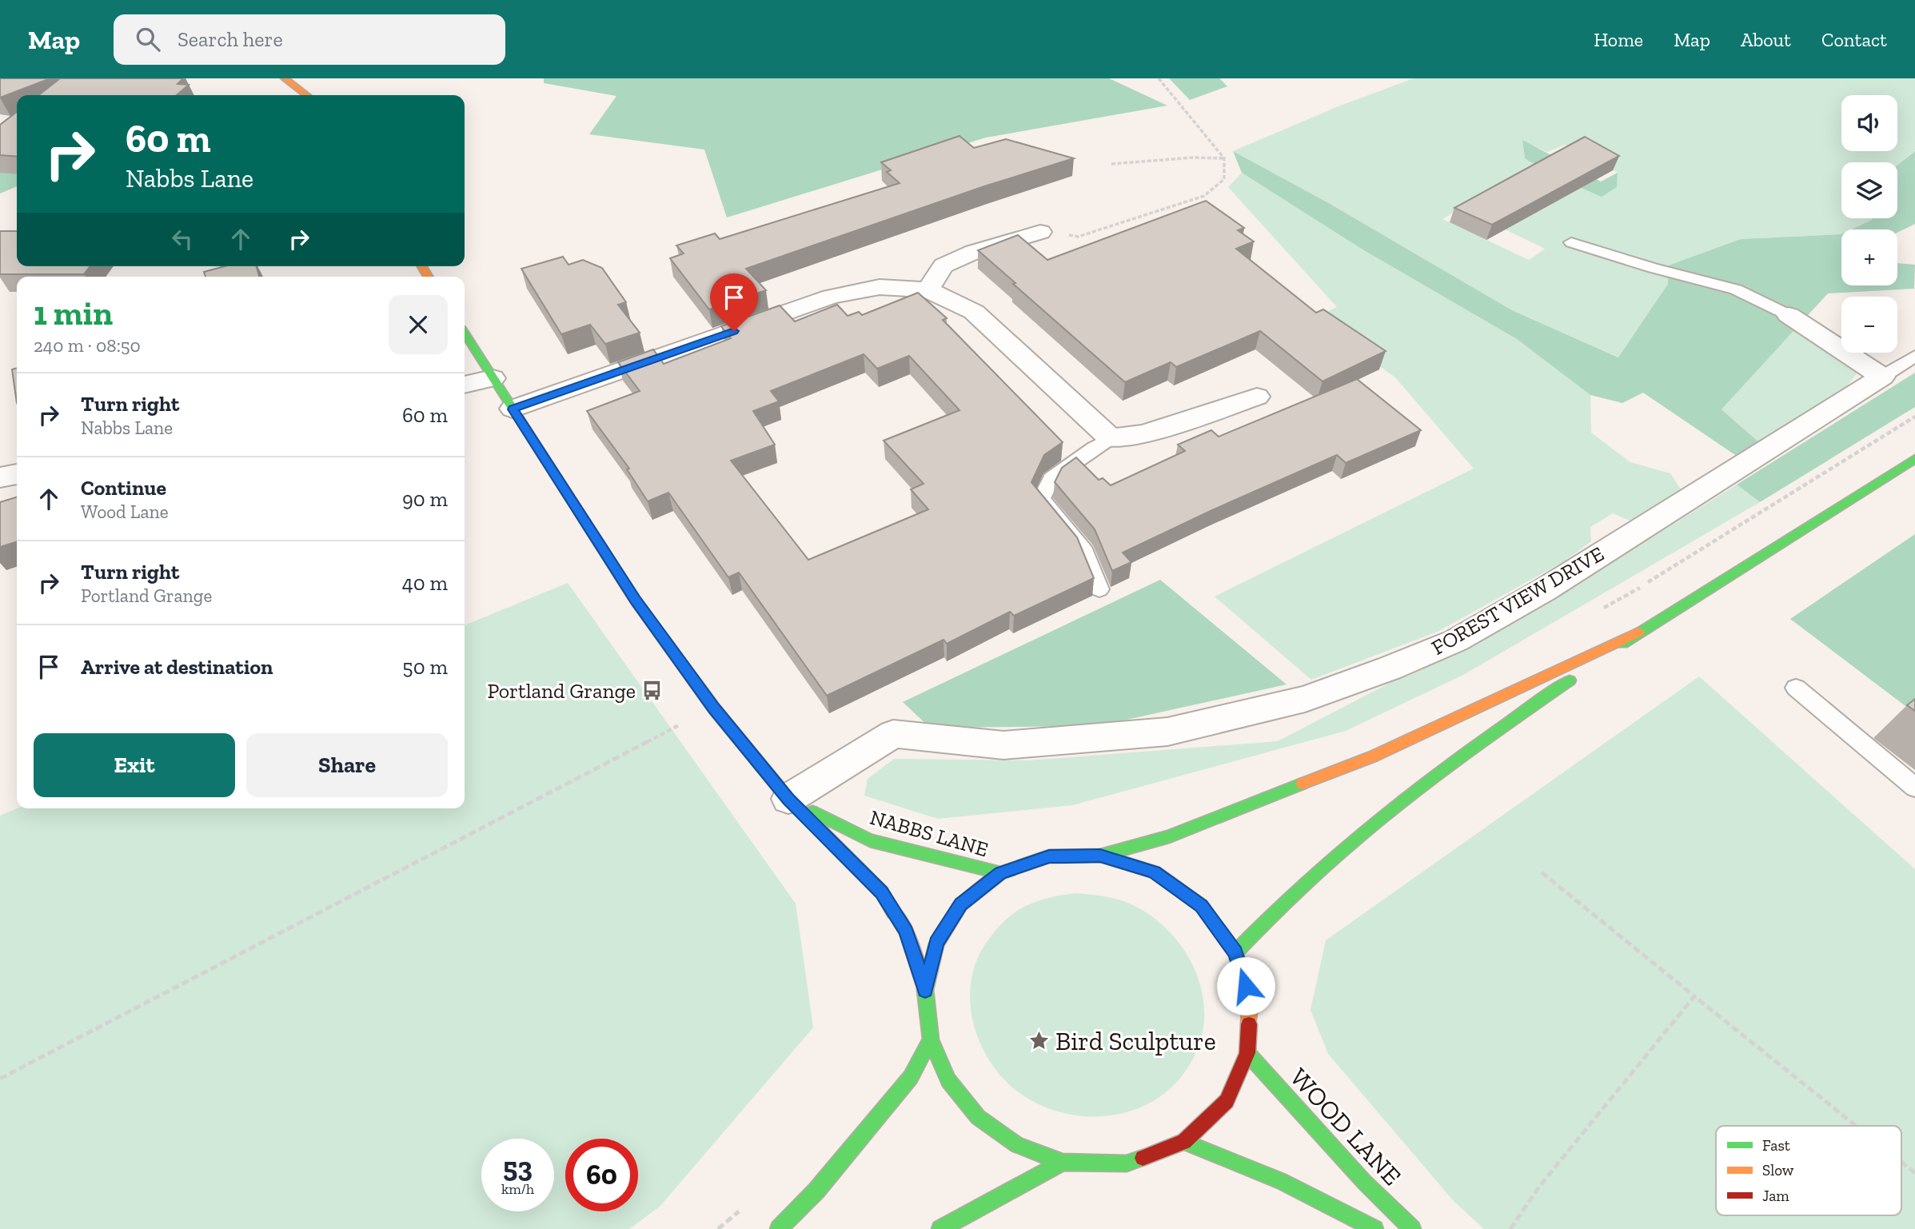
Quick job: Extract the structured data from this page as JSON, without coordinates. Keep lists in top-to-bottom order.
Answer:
{
  "streets": {
    "main road": ["NABBS LANE", "WOOD LANE"],
    "street": ["FOREST VIEW DRIVE"]
  },
  "crossings": [
    ["FOREST VIEW DRIVE", "NABBS LANE"]
  ],
  "places": {
    "bus stop": ["Portland Grange"],
    "place": ["Bird Sculpture"]
  },
  "legend": ["Fast", "Slow", "Jam"],
  "page": {
    "header": "Map",
    "search": "Search here",
    "nav": [
      "Home",
      "Map",
      "About",
      "Contact"
    ],
    "map_buttons": ["+", "−"],
    "turn": ["60 m", "Nabbs Lane"],
    "heading": ["1 min", "240 m · 08:50"],
    "list": [
      {
        "name": "Turn right",
        "note": "Nabbs Lane",
        "value": "60 m"
      },
      {
        "name": "Continue",
        "note": "Wood Lane",
        "value": "90 m"
      },
      {
        "name": "Turn right",
        "note": "Portland Grange",
        "value": "40 m"
      },
      {
        "name": "Arrive at destination",
        "value": "50 m"
      }
    ],
    "buttons": ["Exit", "Share"],
    "speed": "53 km/h",
    "limit": "60"
  }
}
